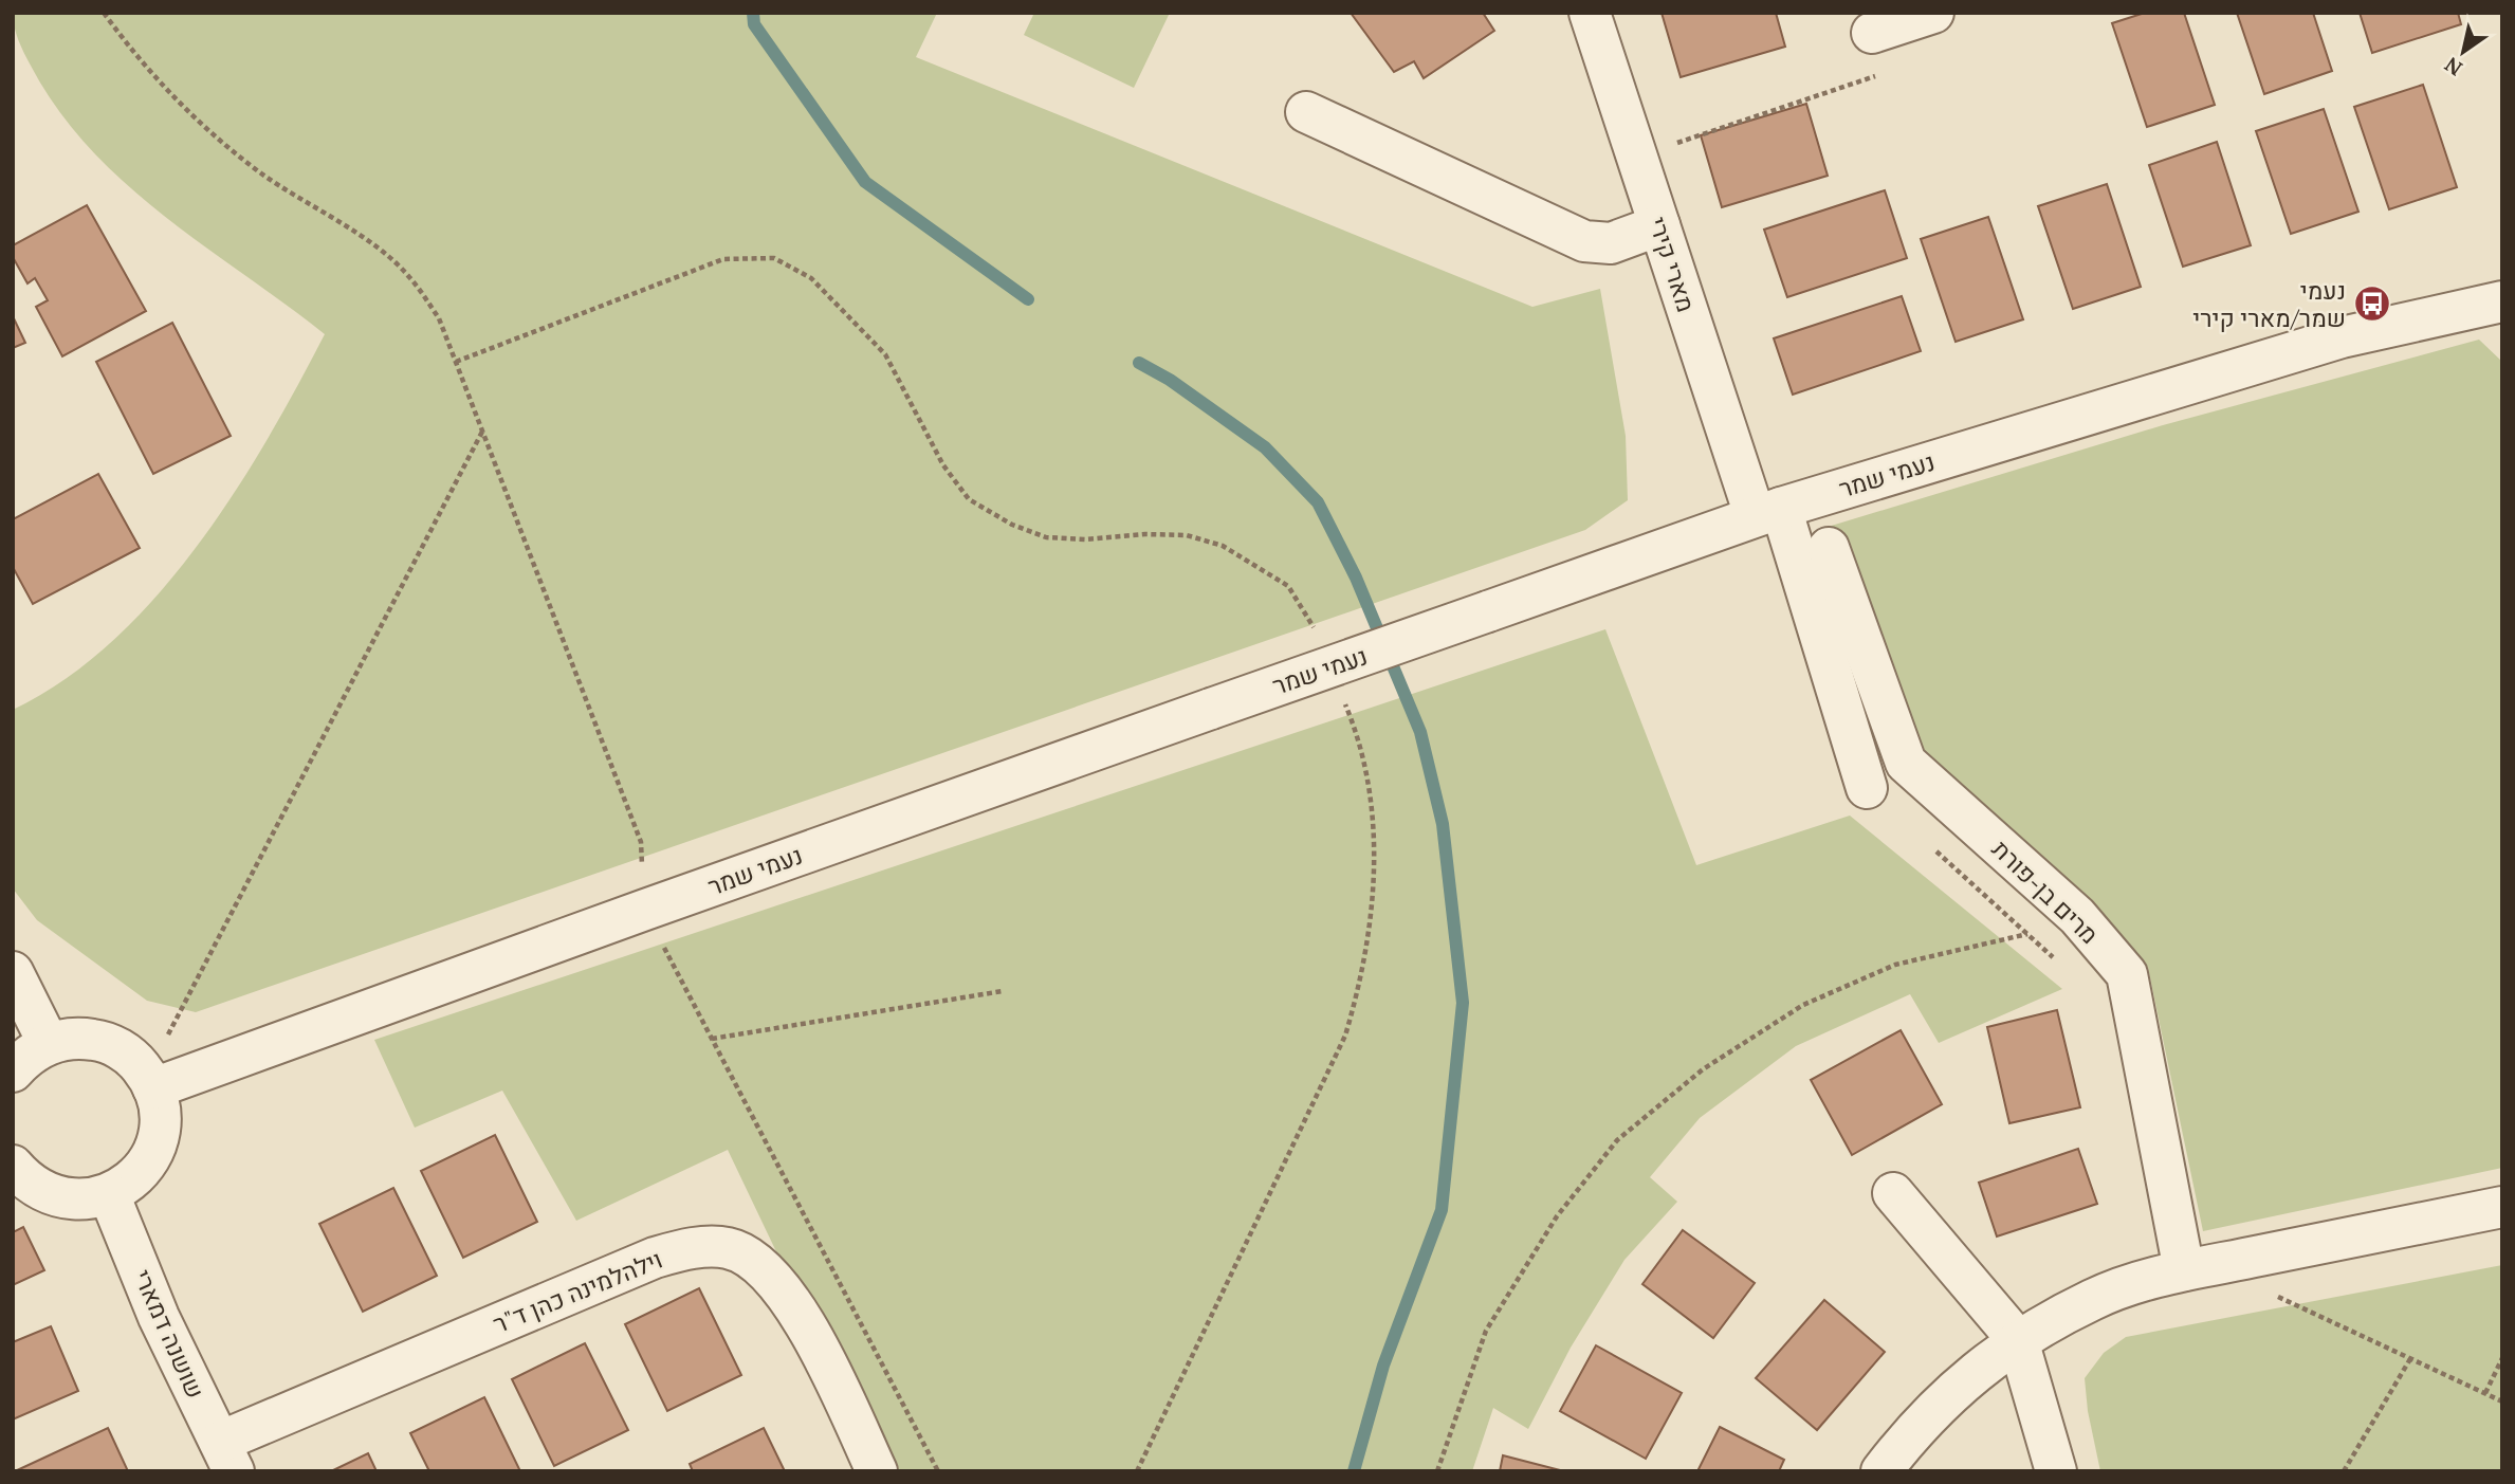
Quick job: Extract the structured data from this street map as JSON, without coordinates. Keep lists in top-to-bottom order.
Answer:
{
  "streets": {
    "street": [
      "מארי קירי",
      "נעמי שמר",
      "מרים בן-פורת",
      "וילהלמינה כהן ד\"ר",
      "שושנה דמארי"
    ]
  },
  "crossings": [
    ["מארי קירי", "נעמי שמר"],
    ["וילהלמינה כהן ד\"ר", "שושנה דמארי"]
  ],
  "places": {
    "bus stop": ["נעמי שמר/מארי קירי"]
  },
  "north": "bottom left"
}
